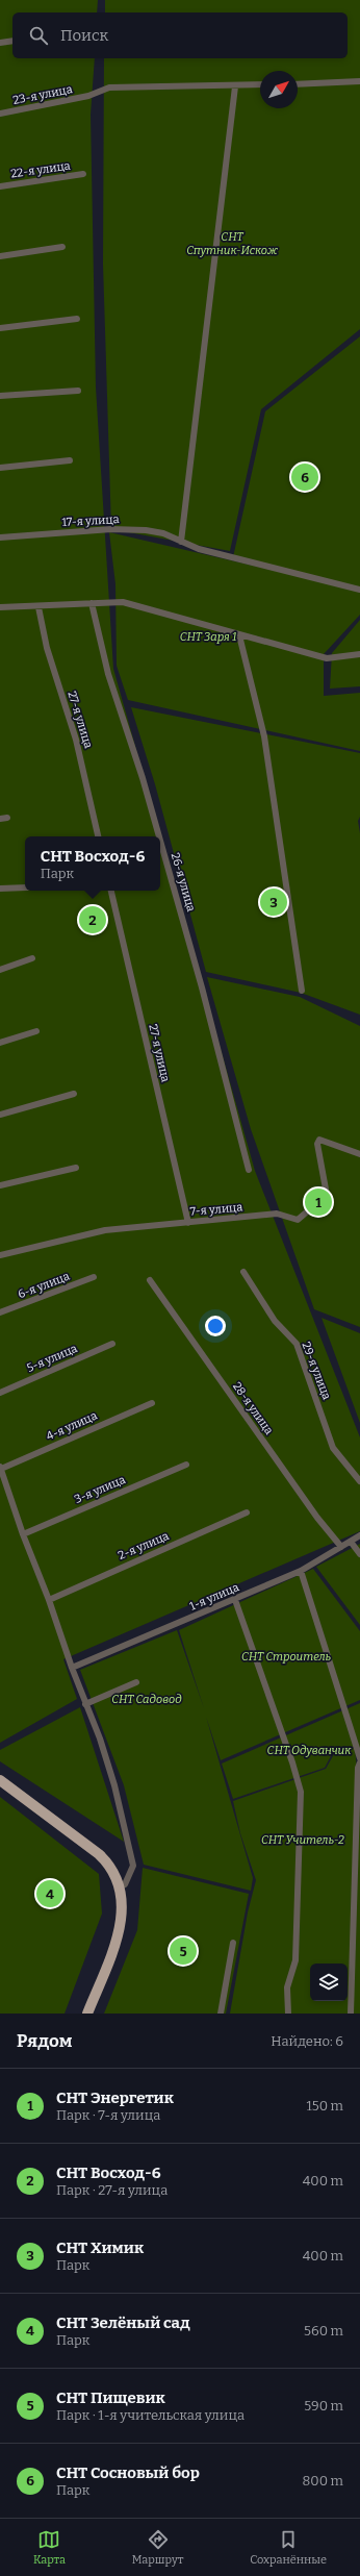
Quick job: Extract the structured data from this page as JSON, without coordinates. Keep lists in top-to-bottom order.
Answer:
{
  "streets": {
    "street": [
      "23-я улица",
      "22-я улица",
      "17-я улица",
      "27-я улица",
      "26-я улица",
      "7-я улица",
      "6-я улица",
      "5-я улица",
      "29-я улица",
      "28-я улица",
      "4-я улица",
      "3-я улица",
      "2-я улица",
      "1-я улица"
    ]
  },
  "crossings": [
    ["27-я улица", "7-я улица"],
    ["28-я улица", "1-я улица"]
  ],
  "parks": [
    "СНТ Спутник-Искож",
    "СНТ Заря 1",
    "СНТ Строитель",
    "СНТ Садовод",
    "СНТ Одуванчик",
    "СНТ Учитель-2"
  ],
  "north": "top right",
  "page": {
    "search": "Поиск",
    "pins": [
      "6",
      "3",
      "2",
      "1",
      "4",
      "5"
    ],
    "popup": ["СНТ Восход-6", "Парк"],
    "heading": ["Рядом", "Найдено: 6"],
    "list": [
      {
        "mark": "1",
        "name": "СНТ Энергетик",
        "note": "Парк · 7-я улица",
        "value": "150 m"
      },
      {
        "mark": "2",
        "name": "СНТ Восход-6",
        "note": "Парк · 27-я улица",
        "value": "400 m"
      },
      {
        "mark": "3",
        "name": "СНТ Химик",
        "note": "Парк",
        "value": "400 m"
      },
      {
        "mark": "4",
        "name": "СНТ Зелёный сад",
        "note": "Парк",
        "value": "560 m"
      },
      {
        "mark": "5",
        "name": "СНТ Пищевик",
        "note": "Парк · 1-я учительская улица",
        "value": "590 m"
      },
      {
        "mark": "6",
        "name": "СНТ Сосновый бор",
        "note": "Парк",
        "value": "800 m"
      }
    ],
    "nav": ["Карта", "Маршрут", "Сохранённые"]
  }
}
